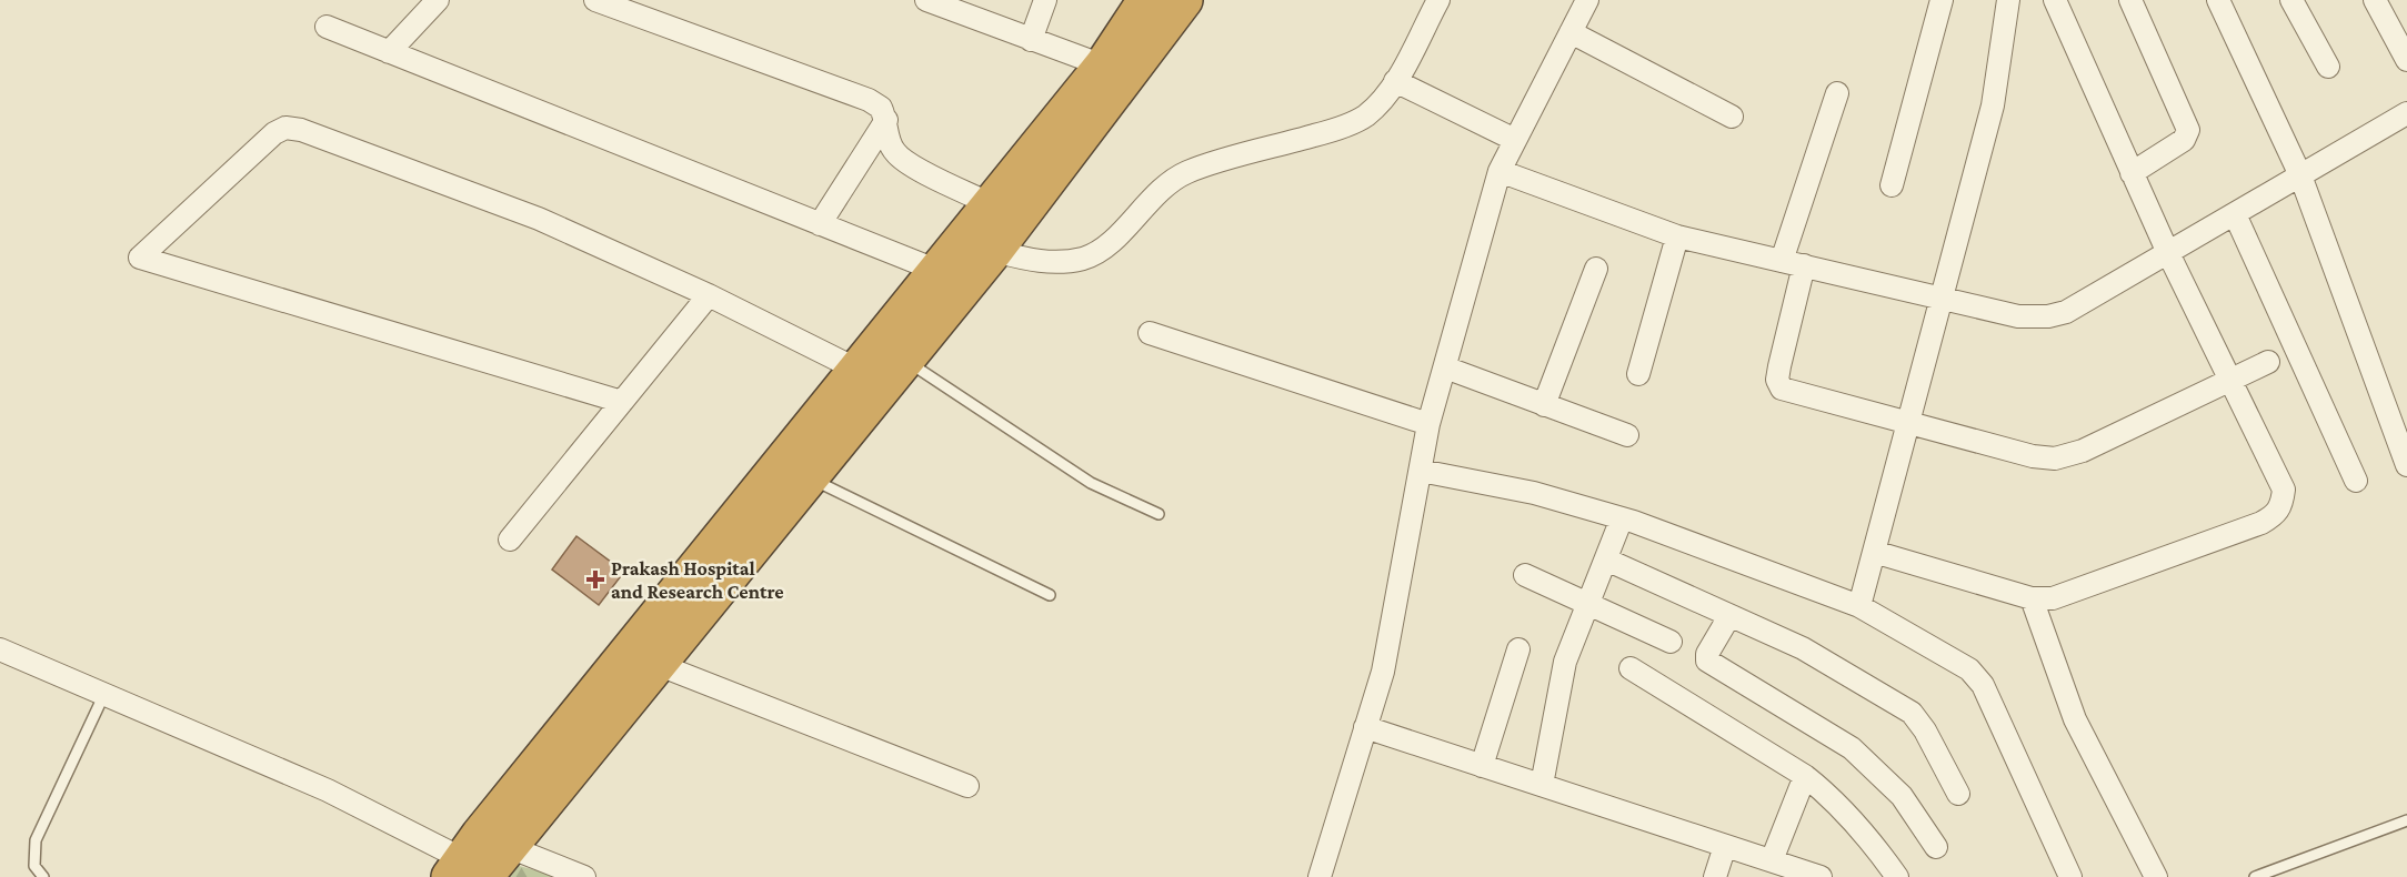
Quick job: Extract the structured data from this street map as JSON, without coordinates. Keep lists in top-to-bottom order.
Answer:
{
  "places": {
    "health": ["Prakash Hospital and Research Centre"]
  }
}
